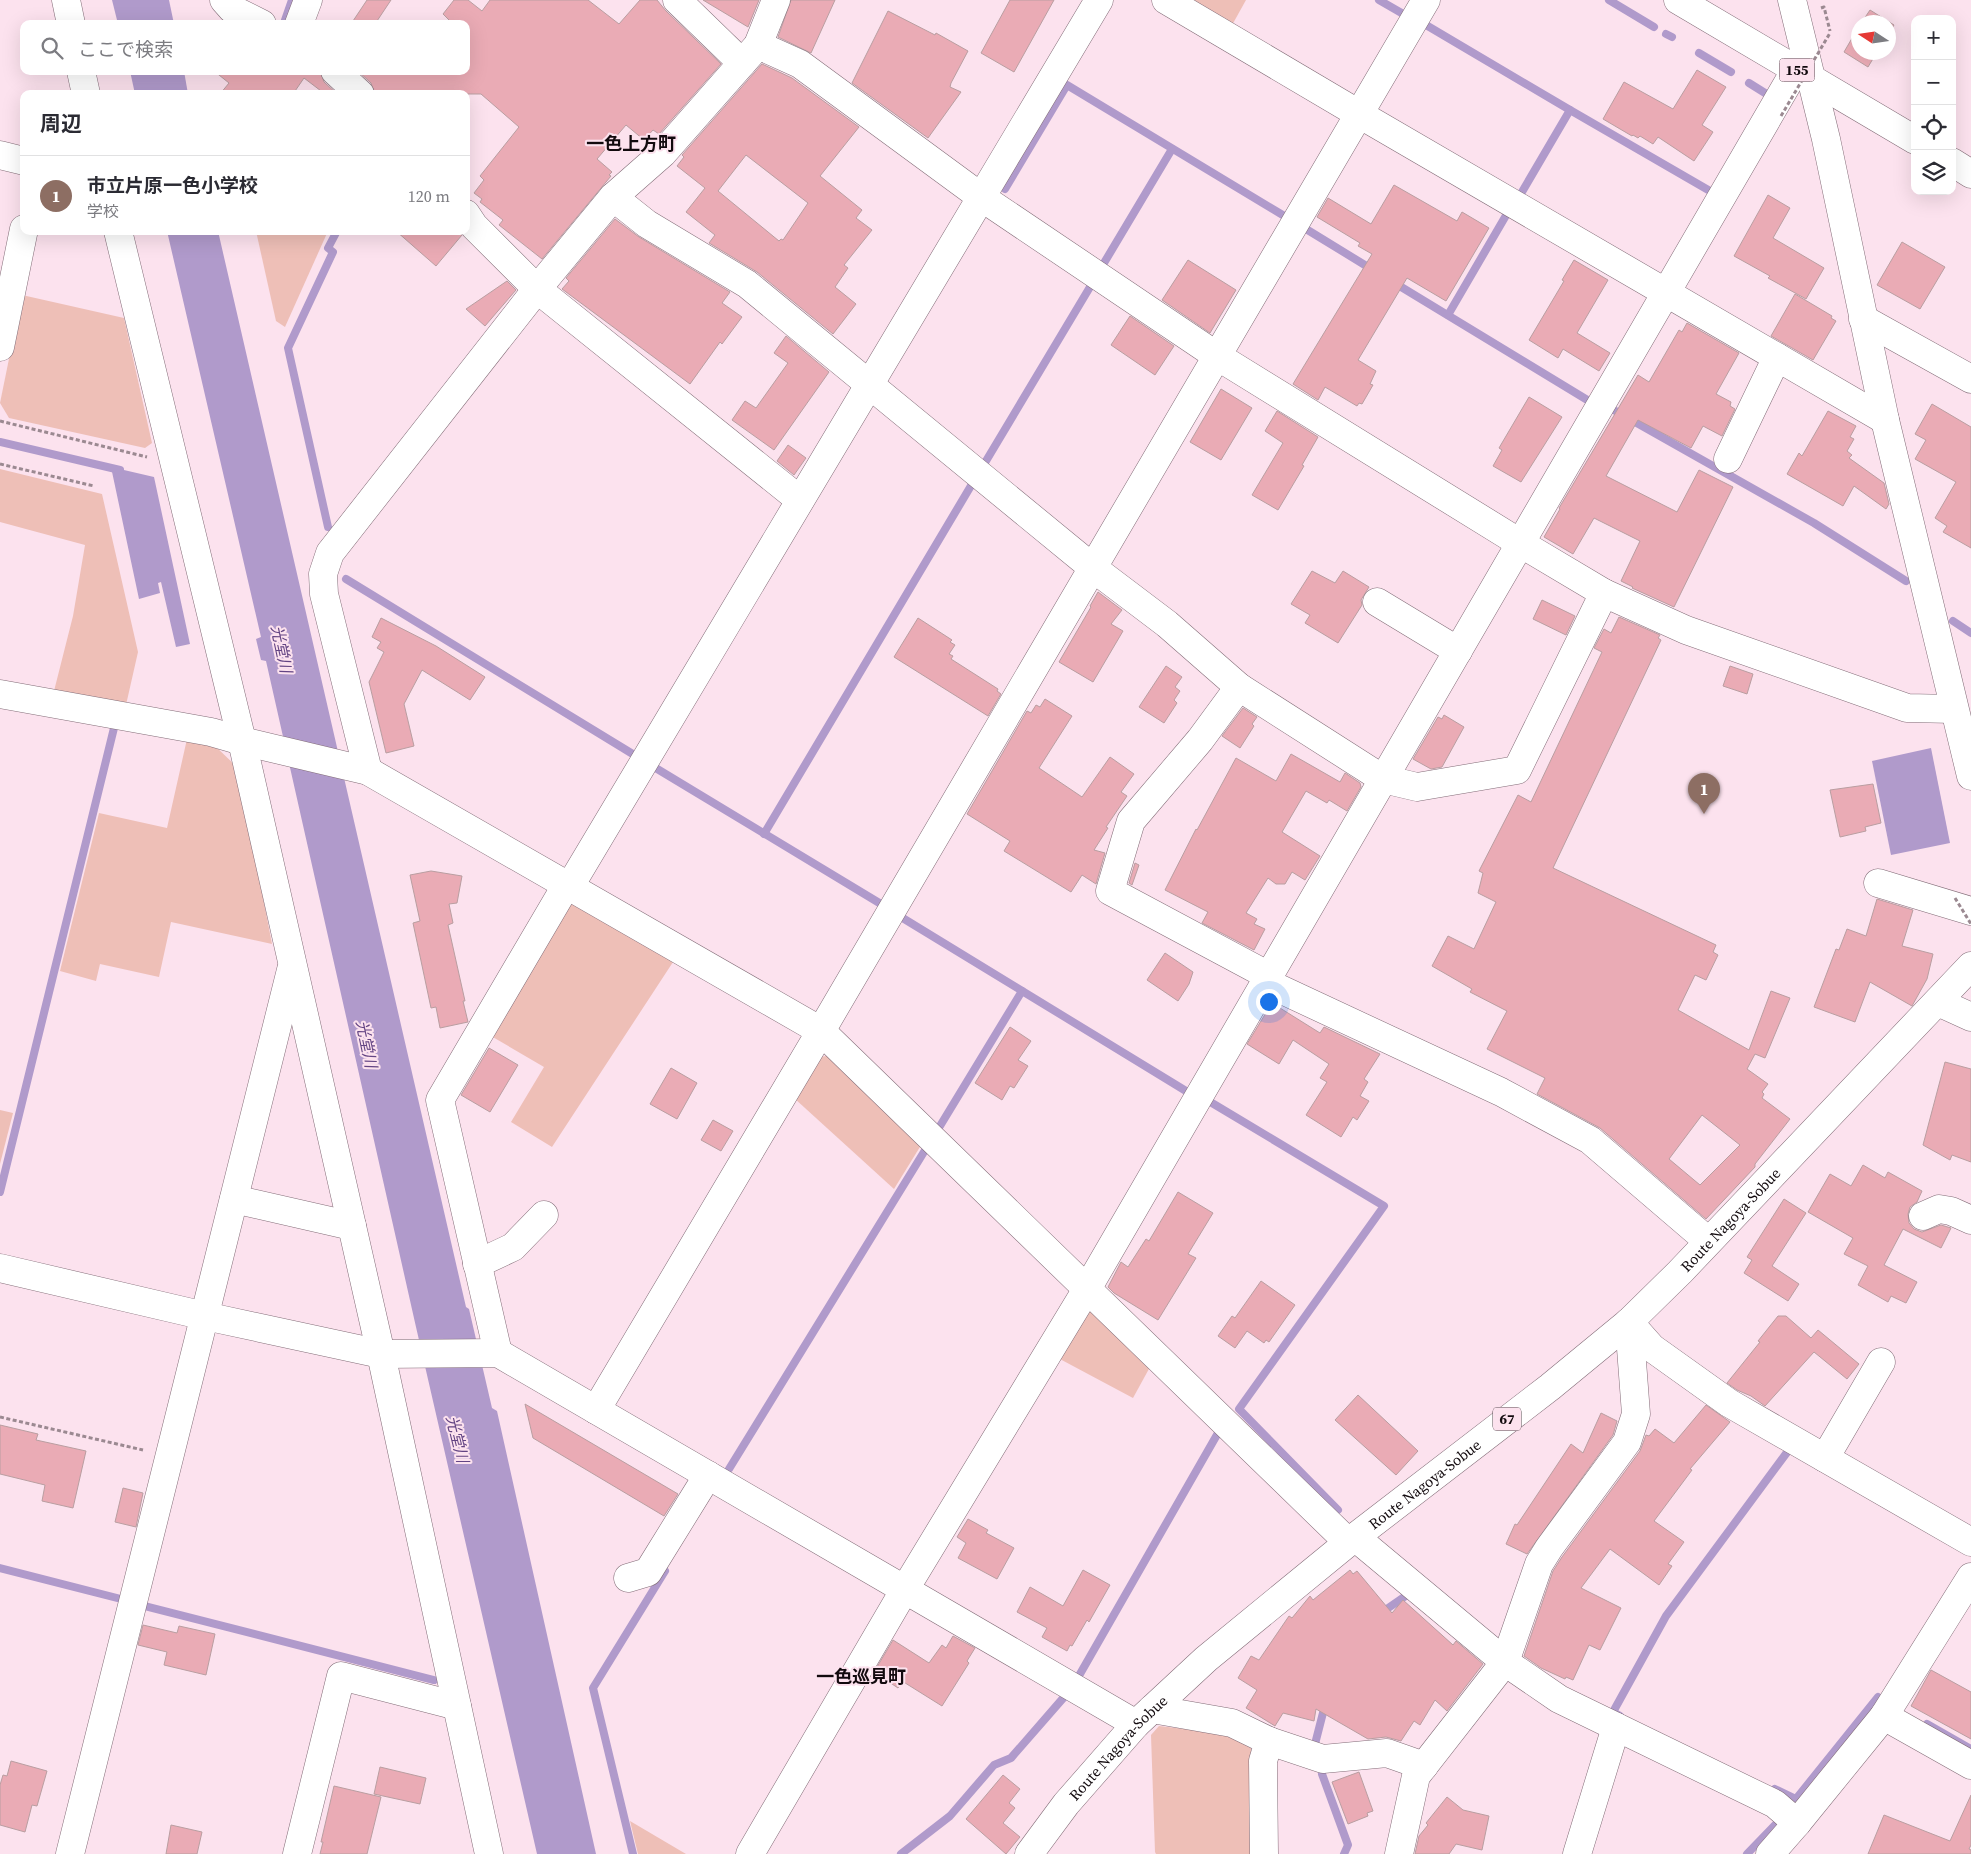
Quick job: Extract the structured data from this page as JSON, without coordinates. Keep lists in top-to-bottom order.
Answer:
{
  "streets": {
    "main road": ["155", "Route Nagoya-Sobue", "67"]
  },
  "districts": ["一色上方町", "一色巡見町"],
  "water": ["光堂川"],
  "north": "left",
  "page": {
    "map_buttons": ["+", "−"],
    "search": "ここで検索",
    "heading": "周辺",
    "list": [
      {
        "mark": "1",
        "name": "市立片原一色小学校",
        "note": "学校",
        "value": "120 m"
      }
    ],
    "pins": "1"
  }
}
